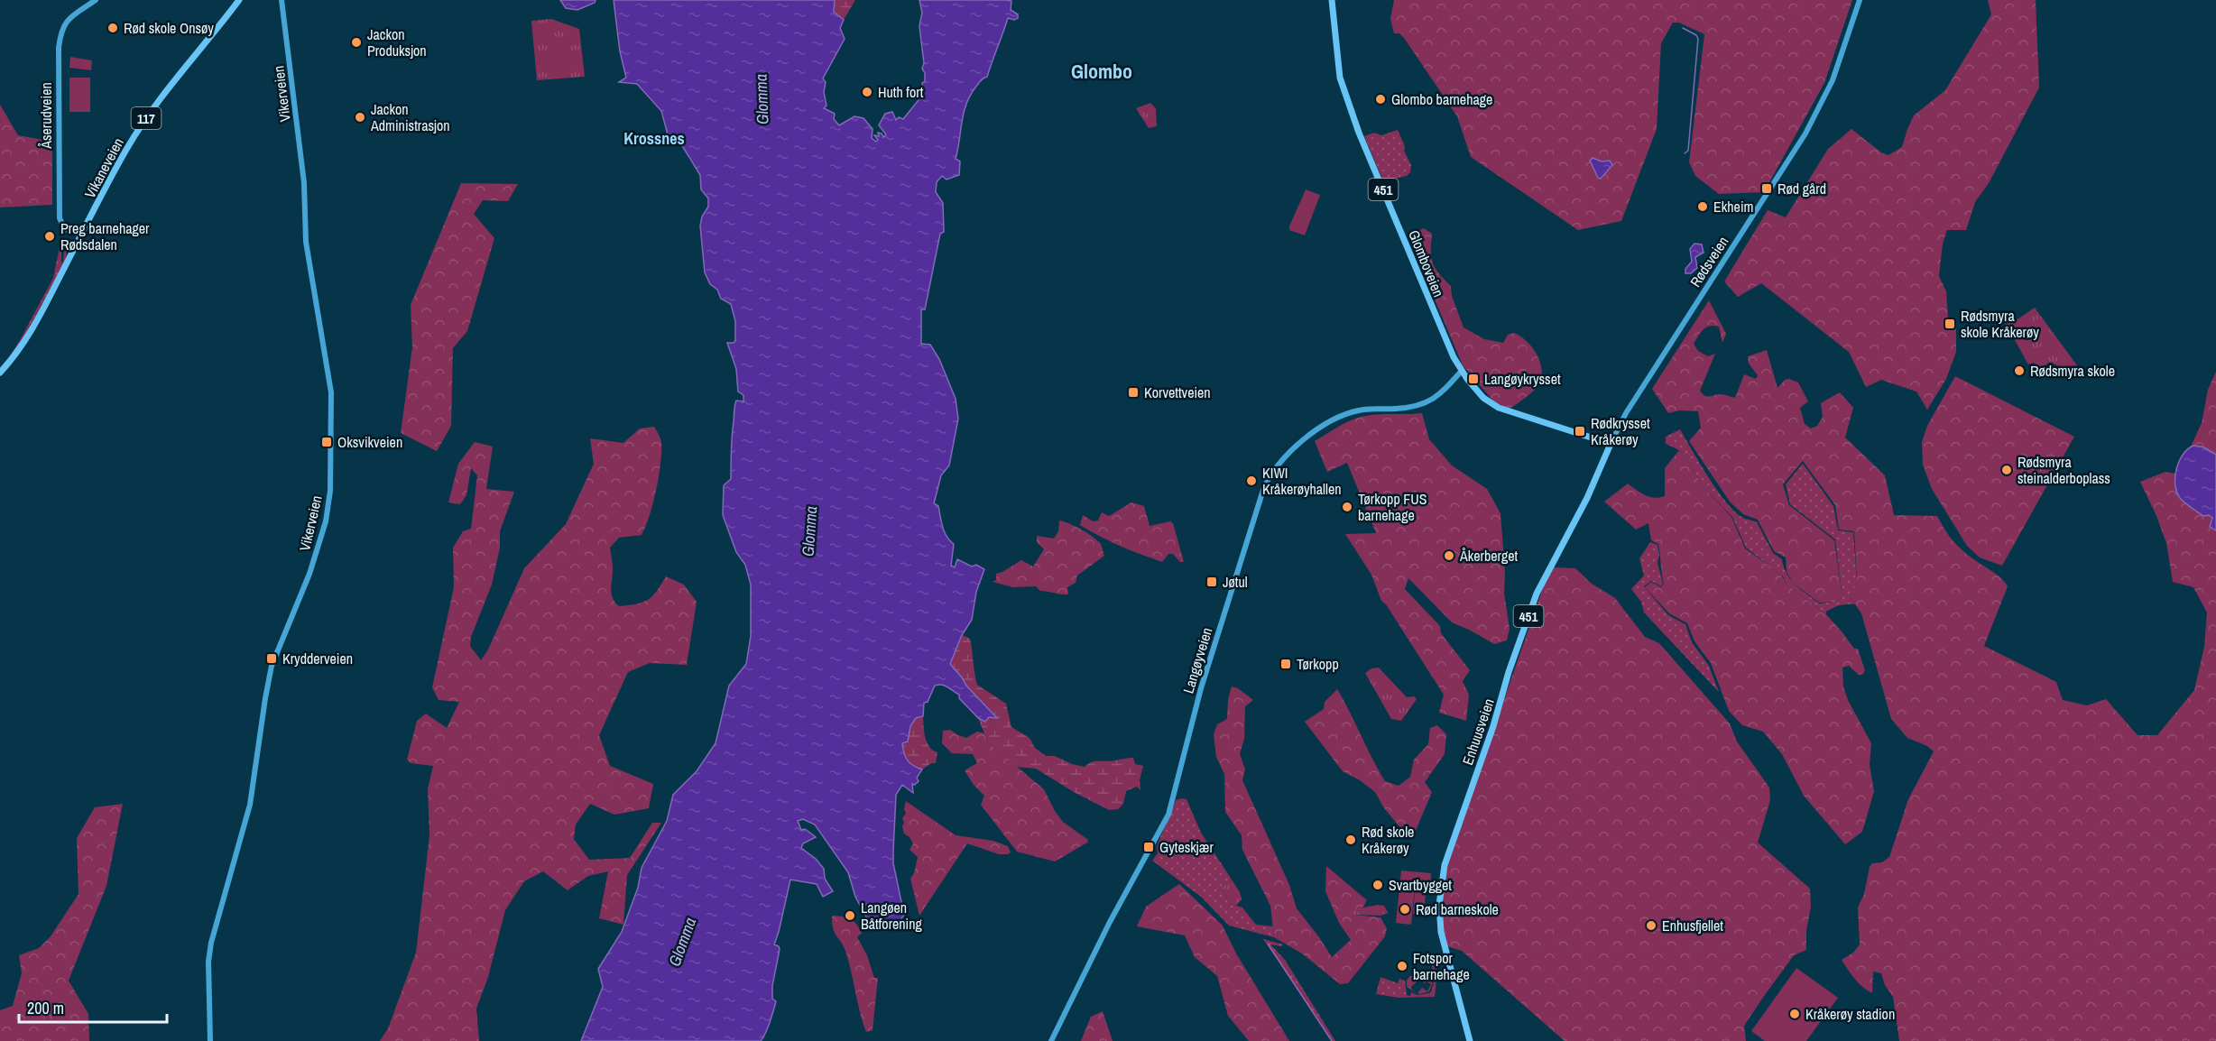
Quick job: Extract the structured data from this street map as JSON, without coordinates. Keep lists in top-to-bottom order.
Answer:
{
  "streets": {
    "main road": [
      "Vikerveien",
      "Åserudveien",
      "117",
      "Vikaneveien",
      "451",
      "Rødsveien",
      "Glomboveien",
      "Langøyveien",
      "Enhuusveien"
    ]
  },
  "crossings": [
    ["Åserudveien", "Vikaneveien"],
    ["Rødsveien", "Glomboveien"],
    ["Rødsveien", "Enhuusveien"],
    ["Glomboveien", "Langøyveien"],
    ["Glomboveien", "Enhuusveien"]
  ],
  "districts": ["Glombo", "Krossnes"],
  "water": ["Glomma"],
  "places": {
    "other": [
      "Rød skole Onsøy",
      "Jackon Produksjon",
      "Huth fort",
      "Glombo barnehage",
      "Jackon Administrasjon",
      "Ekheim",
      "Preg barnehager Rødsdalen",
      "Rødsmyra skole",
      "Rødsmyra steinalderboplass",
      "KIWI Kråkerøyhallen",
      "Tørkopp FUS barnehage",
      "Åkerberget",
      "Rød skole Kråkerøy",
      "Svartbygget",
      "Rød barneskole",
      "Langøen Båtforening",
      "Enhusfjellet",
      "Fotspor barnehage",
      "Kråkerøy stadion"
    ],
    "transit": [
      "Rød gård",
      "Rødsmyra skole Kråkerøy",
      "Langøykrysset",
      "Korvettveien",
      "Rødkrysset Kråkerøy",
      "Oksvikveien",
      "Jøtul",
      "Krydderveien",
      "Tørkopp",
      "Gyteskjær"
    ]
  },
  "scale_bar": "200 m"
}
